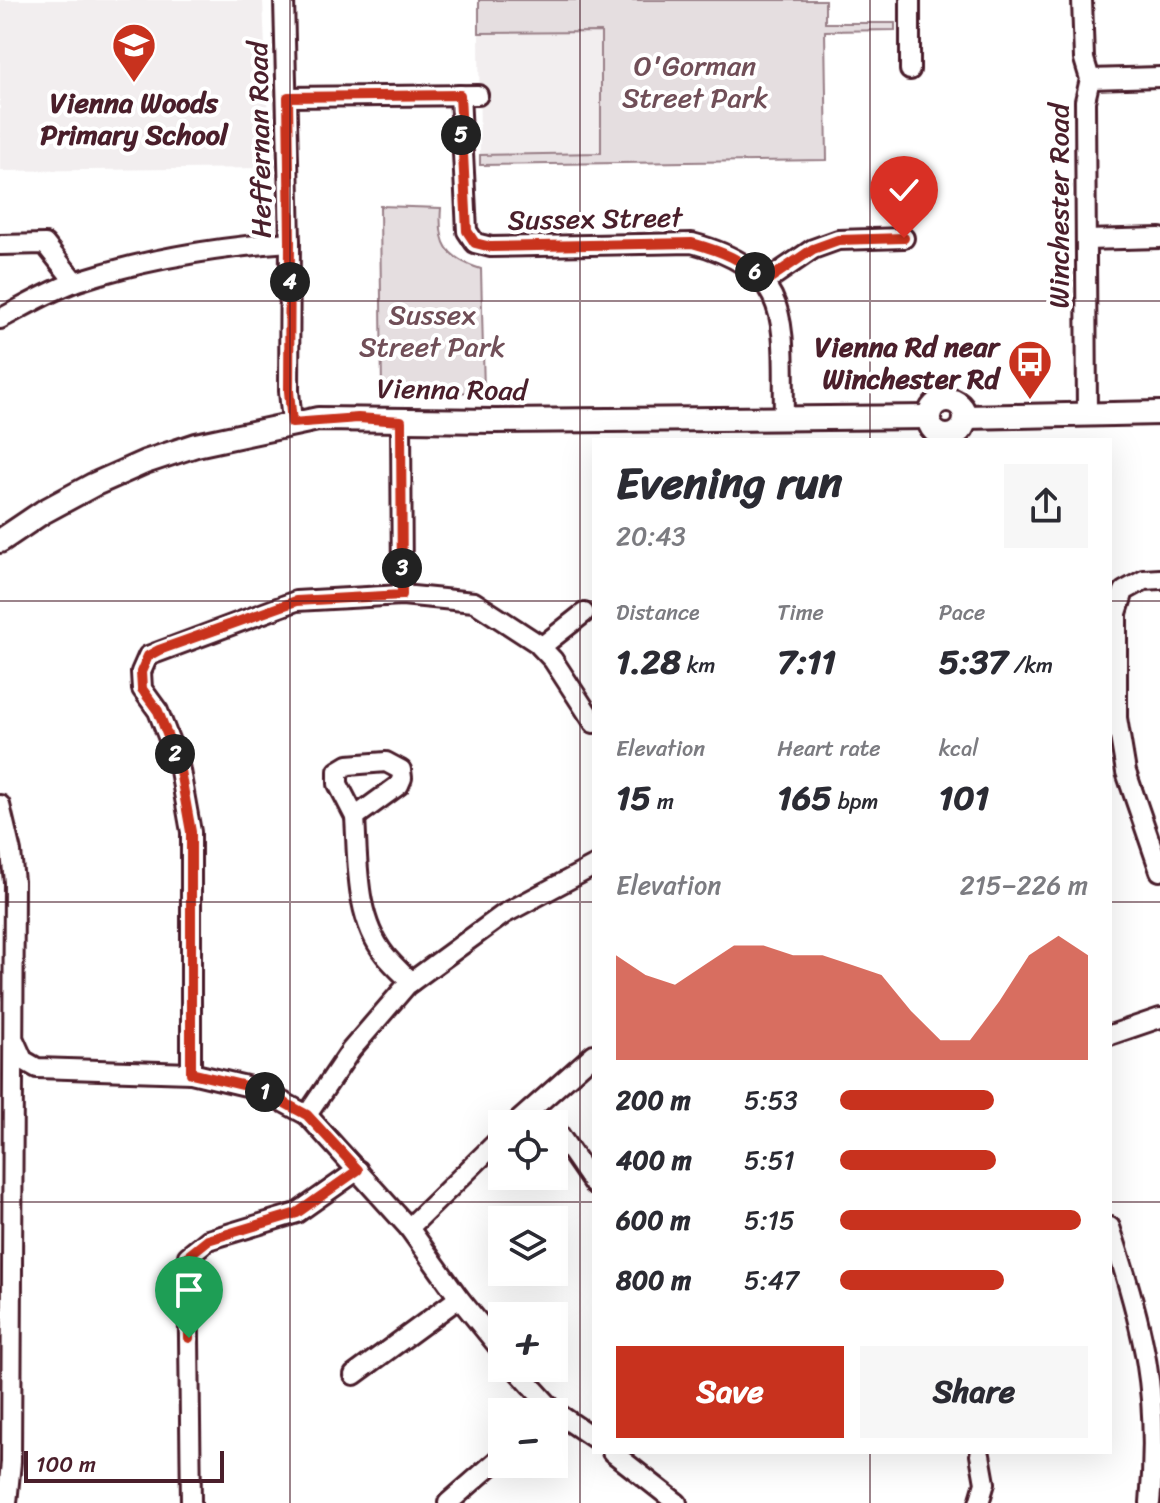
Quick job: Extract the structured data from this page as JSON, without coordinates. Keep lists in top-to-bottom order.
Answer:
{
  "streets": {
    "main road": ["Vienna Road"],
    "street": ["Heffernan Road", "Winchester Road", "Sussex Street"]
  },
  "crossings": [
    ["Heffernan Road", "Sussex Street"],
    ["Heffernan Road", "Vienna Road"]
  ],
  "parks": ["O'Gorman Street Park", "Sussex Street Park"],
  "places": {
    "school or university": ["Vienna Woods Primary School"],
    "bus stop": ["Vienna Rd near Winchester Rd"]
  },
  "scale_bar": "100 m",
  "page": {
    "pins": [
      "5",
      "6",
      "4",
      "3",
      "2",
      "1"
    ],
    "heading": ["Evening run", "20:43"],
    "stats": [
      ["Distance", "1.28 km"],
      ["Time", "7:11"],
      ["Pace", "5:37 /km"],
      ["Elevation", "15 m"],
      ["Heart rate", "165 bpm"],
      ["kcal", "101"]
    ],
    "chart": ["Elevation", "215–226 m"],
    "list": [
      {
        "name": "200 m",
        "note": "5:53"
      },
      {
        "name": "400 m",
        "note": "5:51"
      },
      {
        "name": "600 m",
        "note": "5:15"
      },
      {
        "name": "800 m",
        "note": "5:47"
      }
    ],
    "map_buttons": ["+", "−"],
    "buttons": ["Save", "Share"],
    "scale": "100 m"
  }
}
